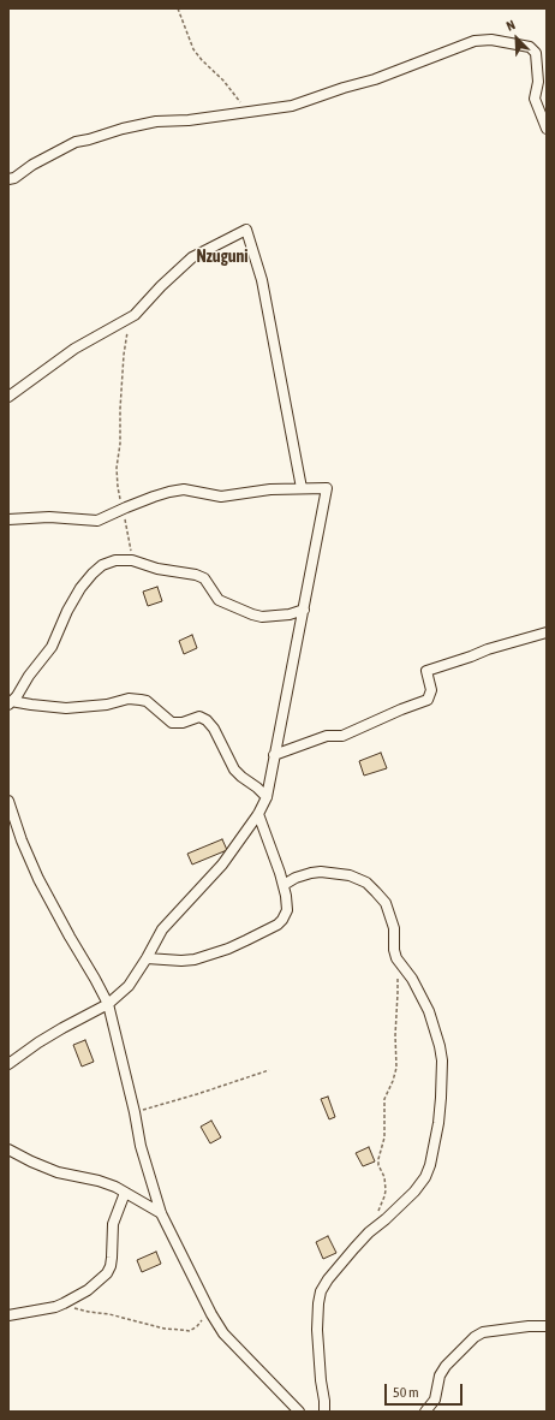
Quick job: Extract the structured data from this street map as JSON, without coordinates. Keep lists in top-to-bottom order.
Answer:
{
  "districts": ["Nzuguni"],
  "scale_bar": "50 m",
  "north": "top left"
}
